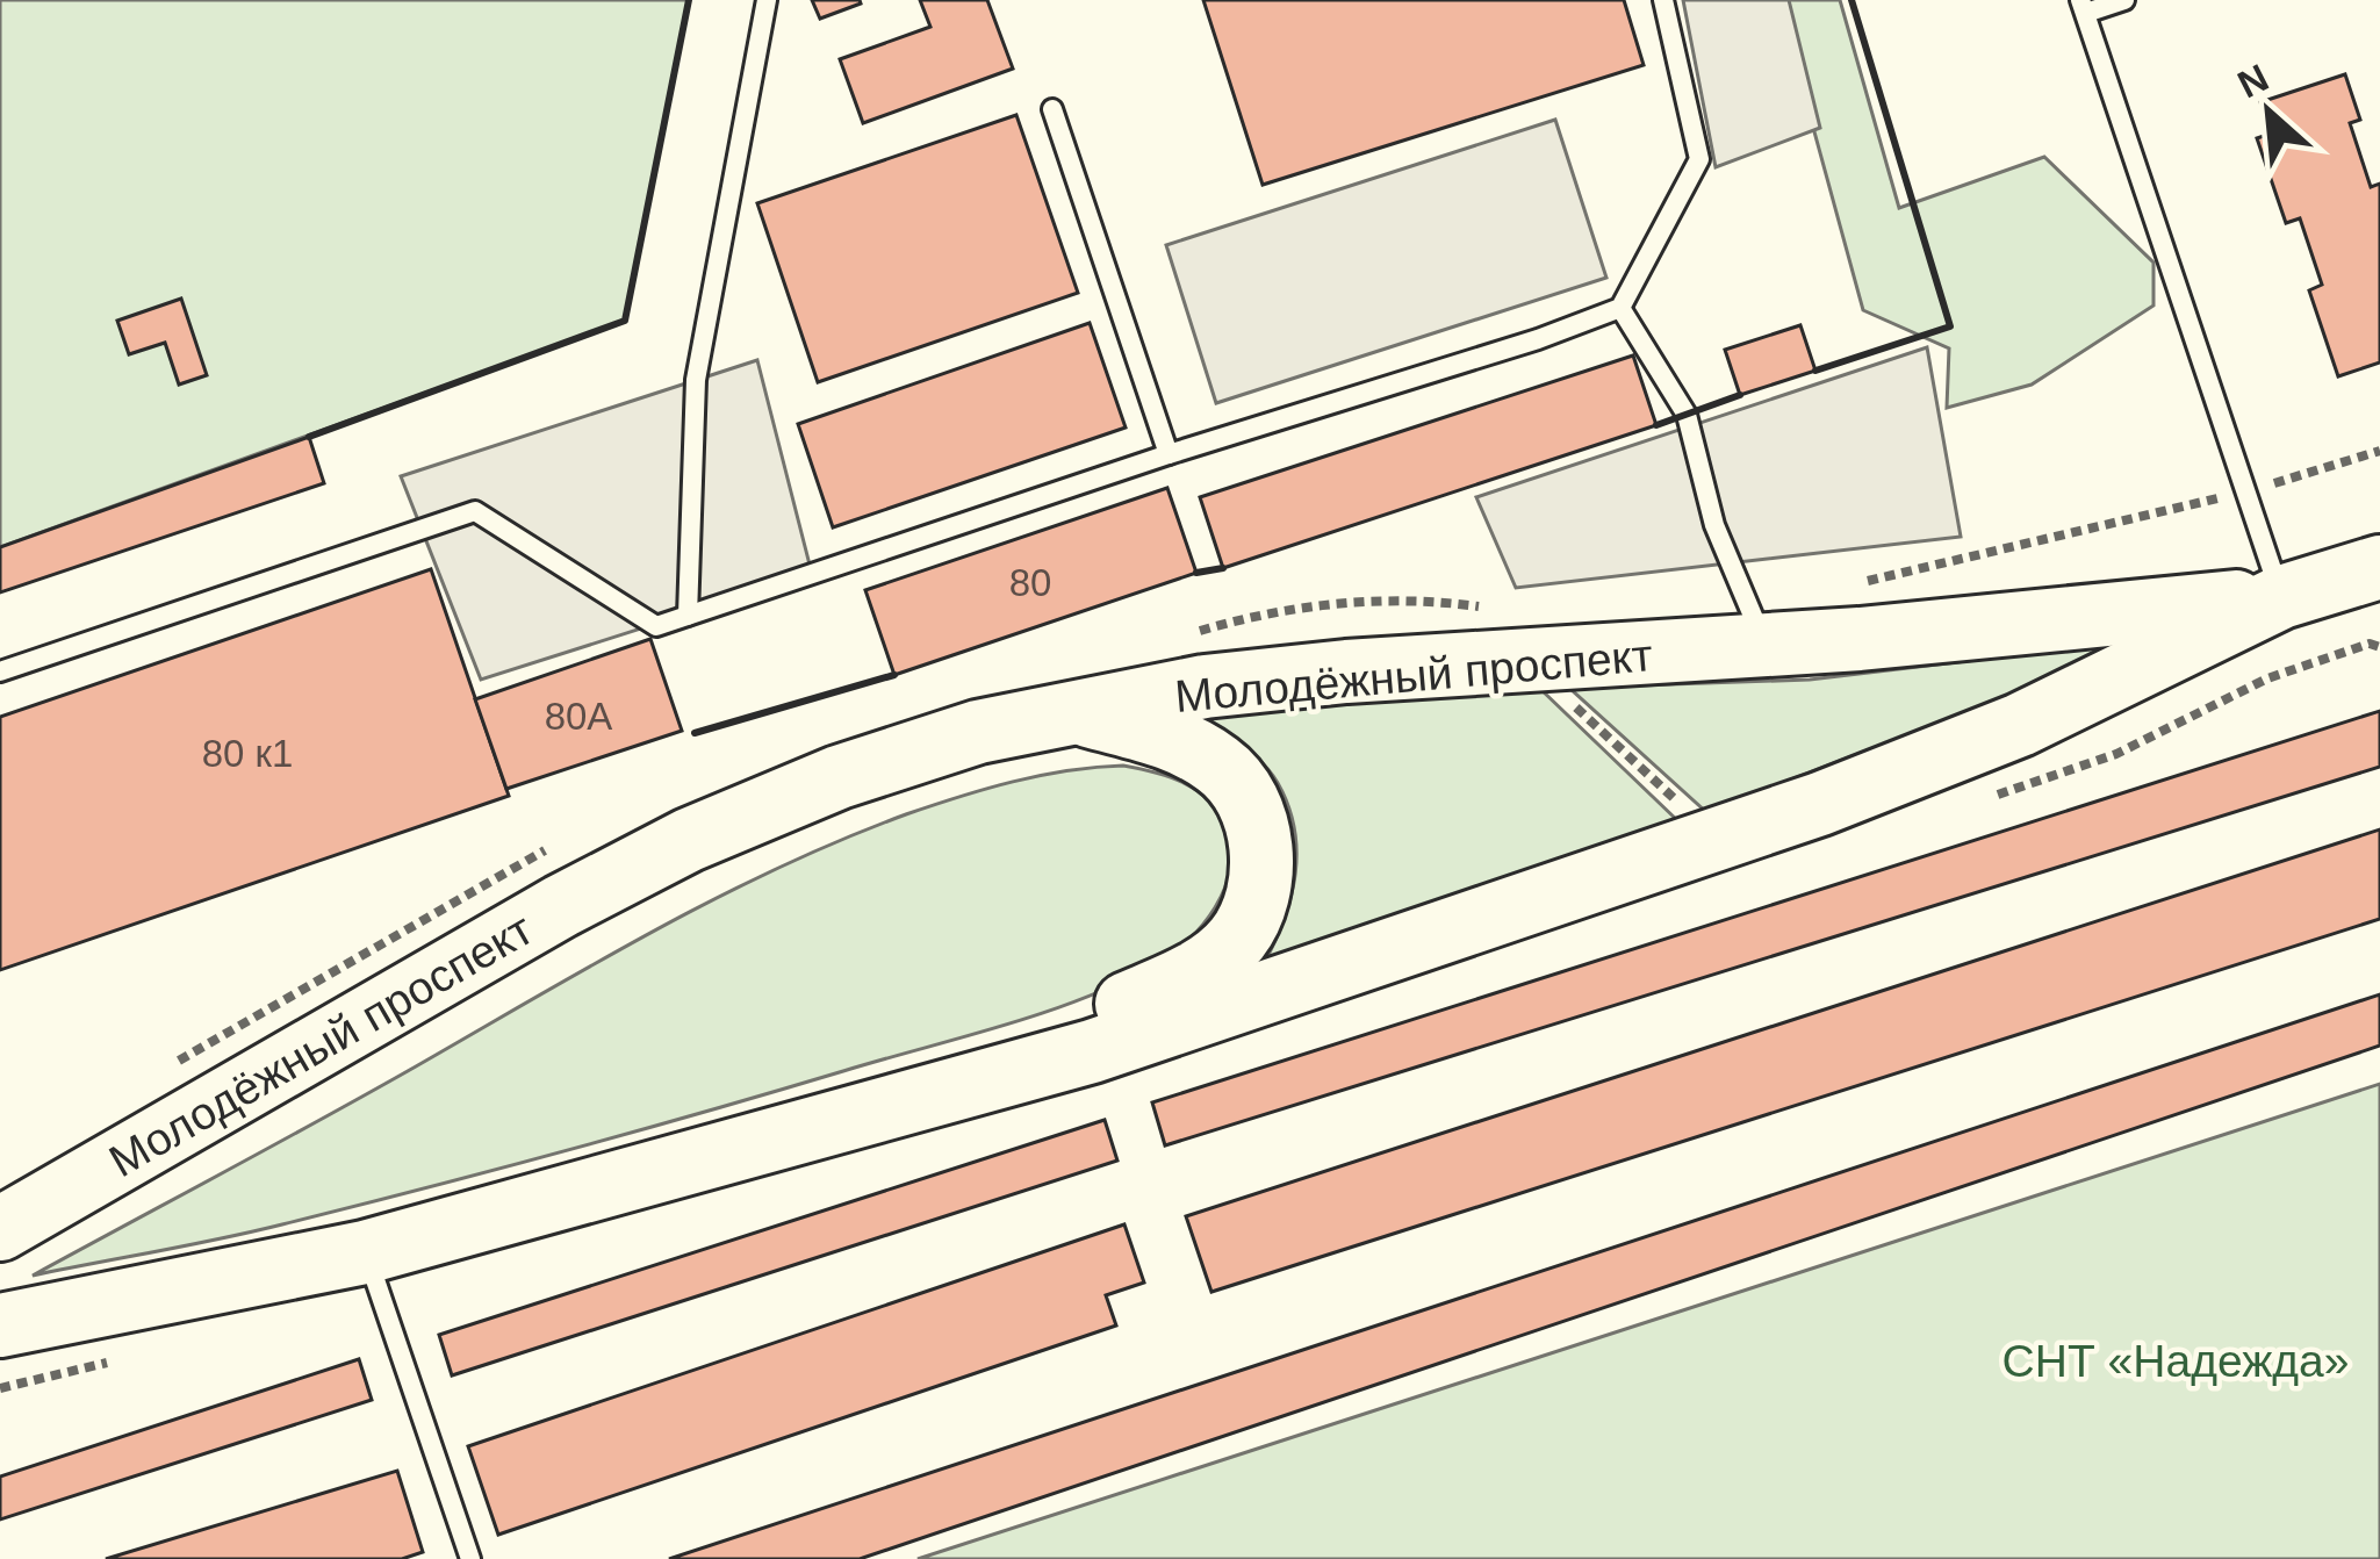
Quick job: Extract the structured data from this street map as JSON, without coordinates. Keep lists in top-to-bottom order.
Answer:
{
  "streets": {
    "main road": ["Молодёжный проспект"]
  },
  "parks": ["СНТ «Надежда»"],
  "house_numbers": ["80", "80А", "80 к1"],
  "north": "top left"
}
